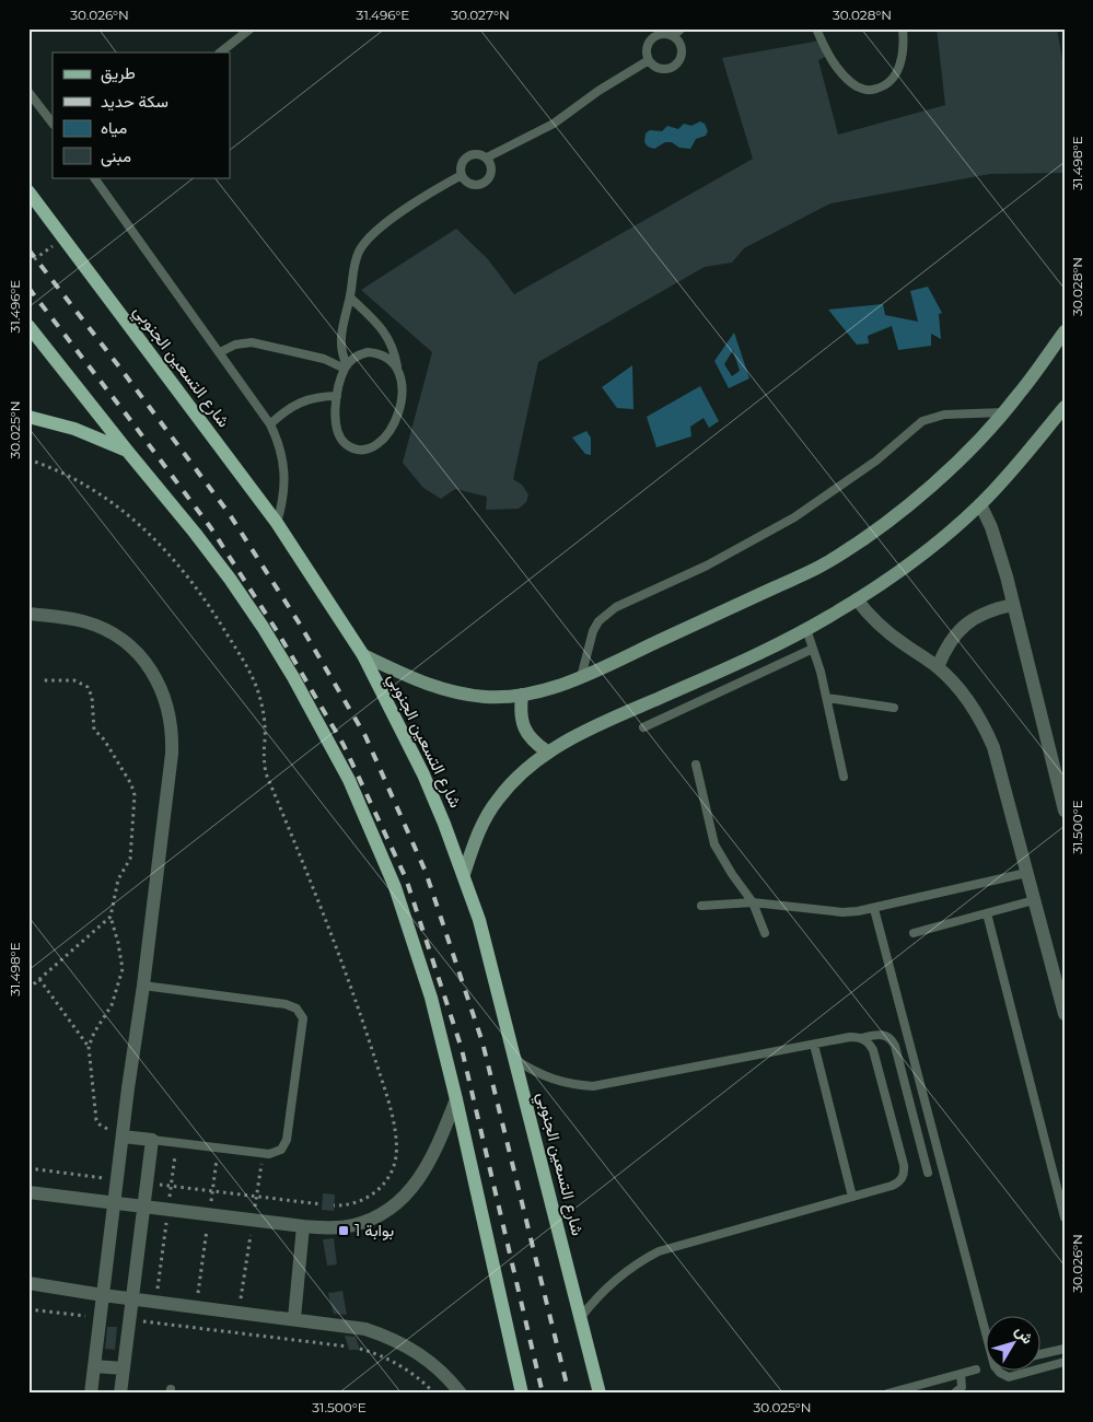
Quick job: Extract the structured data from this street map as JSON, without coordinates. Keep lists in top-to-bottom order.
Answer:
{
  "streets": {
    "main road": ["شارع التسعين الجنوبي"]
  },
  "places": {
    "transit": ["بوابة 1"]
  },
  "legend": [
    "طريق",
    "سكة حديد",
    "مياه",
    "مبنى"
  ],
  "north": "top right",
  "coordinates": [
    "30.026°N",
    "31.496°E",
    "30.027°N",
    "30.028°N",
    "31.498°E",
    "30.025°N",
    "31.500°E"
  ]
}
